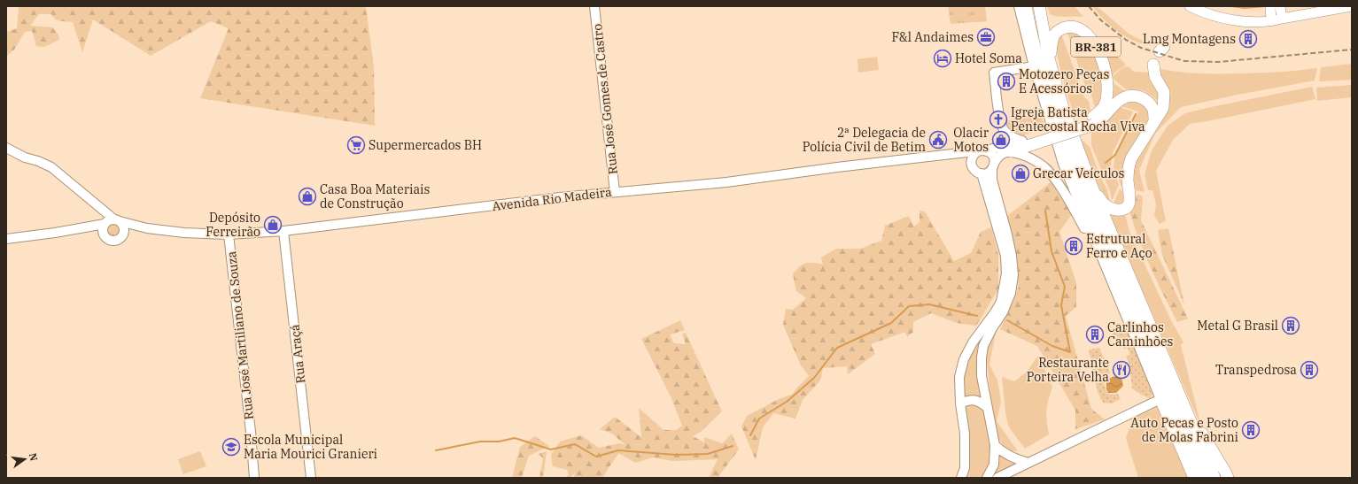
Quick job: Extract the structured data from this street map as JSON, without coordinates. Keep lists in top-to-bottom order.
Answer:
{
  "streets": {
    "highway": ["BR-381"],
    "main road": [
      "Rua José Gomes de Castro",
      "Avenida Rio Madeira",
      "Rua José Martiliano de Souza",
      "Rua Araçá"
    ]
  },
  "crossings": [
    ["Rua José Gomes de Castro", "Avenida Rio Madeira"],
    ["Avenida Rio Madeira", "Rua José Martiliano de Souza"],
    ["Avenida Rio Madeira", "Rua Araçá"]
  ],
  "places": {
    "office": ["F&l Andaimes"],
    "building": [
      "Lmg Montagens",
      "Motozero Peças E Acessórios",
      "Estrutural Ferro e Aço",
      "Metal G Brasil",
      "Carlinhos Caminhões",
      "Transpedrosa",
      "Auto Pecas e Posto de Molas Fabrini"
    ],
    "hotel": ["Hotel Soma"],
    "church": ["Igreja Batista Pentecostal Rocha Viva"],
    "public building": ["2ª Delegacia de Polícia Civil de Betim"],
    "shop": [
      "Olacir Motos",
      "Grecar Veículos",
      "Casa Boa Materiais de Construção",
      "Depósito Ferreirão"
    ],
    "supermarket": ["Supermercados BH"],
    "restaurant": ["Restaurante Porteira Velha"],
    "school or university": ["Escola Municipal Maria Mourici Granieri"]
  },
  "north": "right"
}
